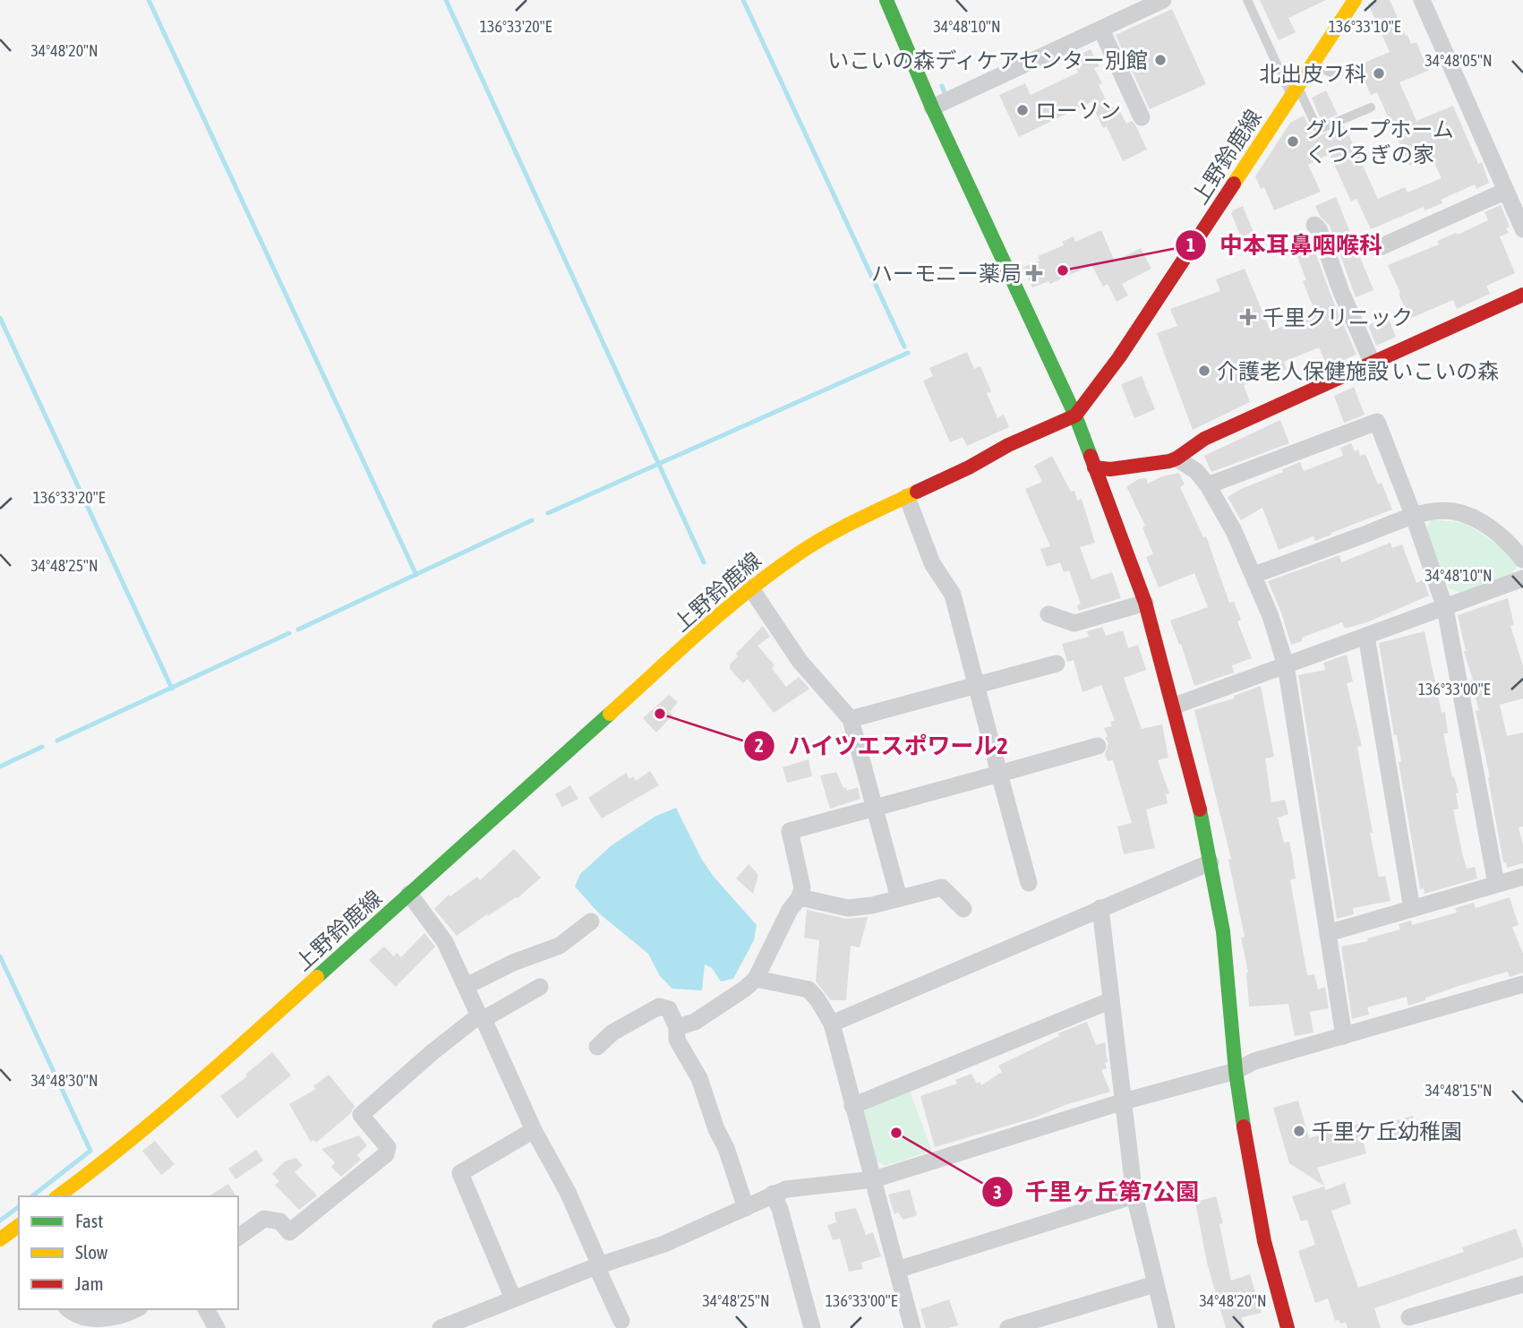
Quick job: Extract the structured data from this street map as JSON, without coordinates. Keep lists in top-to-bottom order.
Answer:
{
  "streets": {
    "street": ["上野鈴鹿線"]
  },
  "places": {
    "other": [
      "いこいの森ディケアセンター別館",
      "北出皮フ科",
      "ローソン",
      "グループホーム くつろぎの家",
      "中本耳鼻咽喉科",
      "介護老人保健施設 いこいの森",
      "ハイツエスポワール2",
      "千里ケ丘幼稚園",
      "千里ヶ丘第7公園"
    ],
    "health": ["ハーモニー薬局", "千里クリニック"]
  },
  "legend": ["Fast", "Slow", "Jam"],
  "coordinates": [
    "136°33'20\"E",
    "136°33'10\"E",
    "34°48'10\"N",
    "34°48'20\"N",
    "34°48'05\"N",
    "34°48'25\"N",
    "136°33'00\"E",
    "34°48'30\"N",
    "34°48'15\"N"
  ]
}
